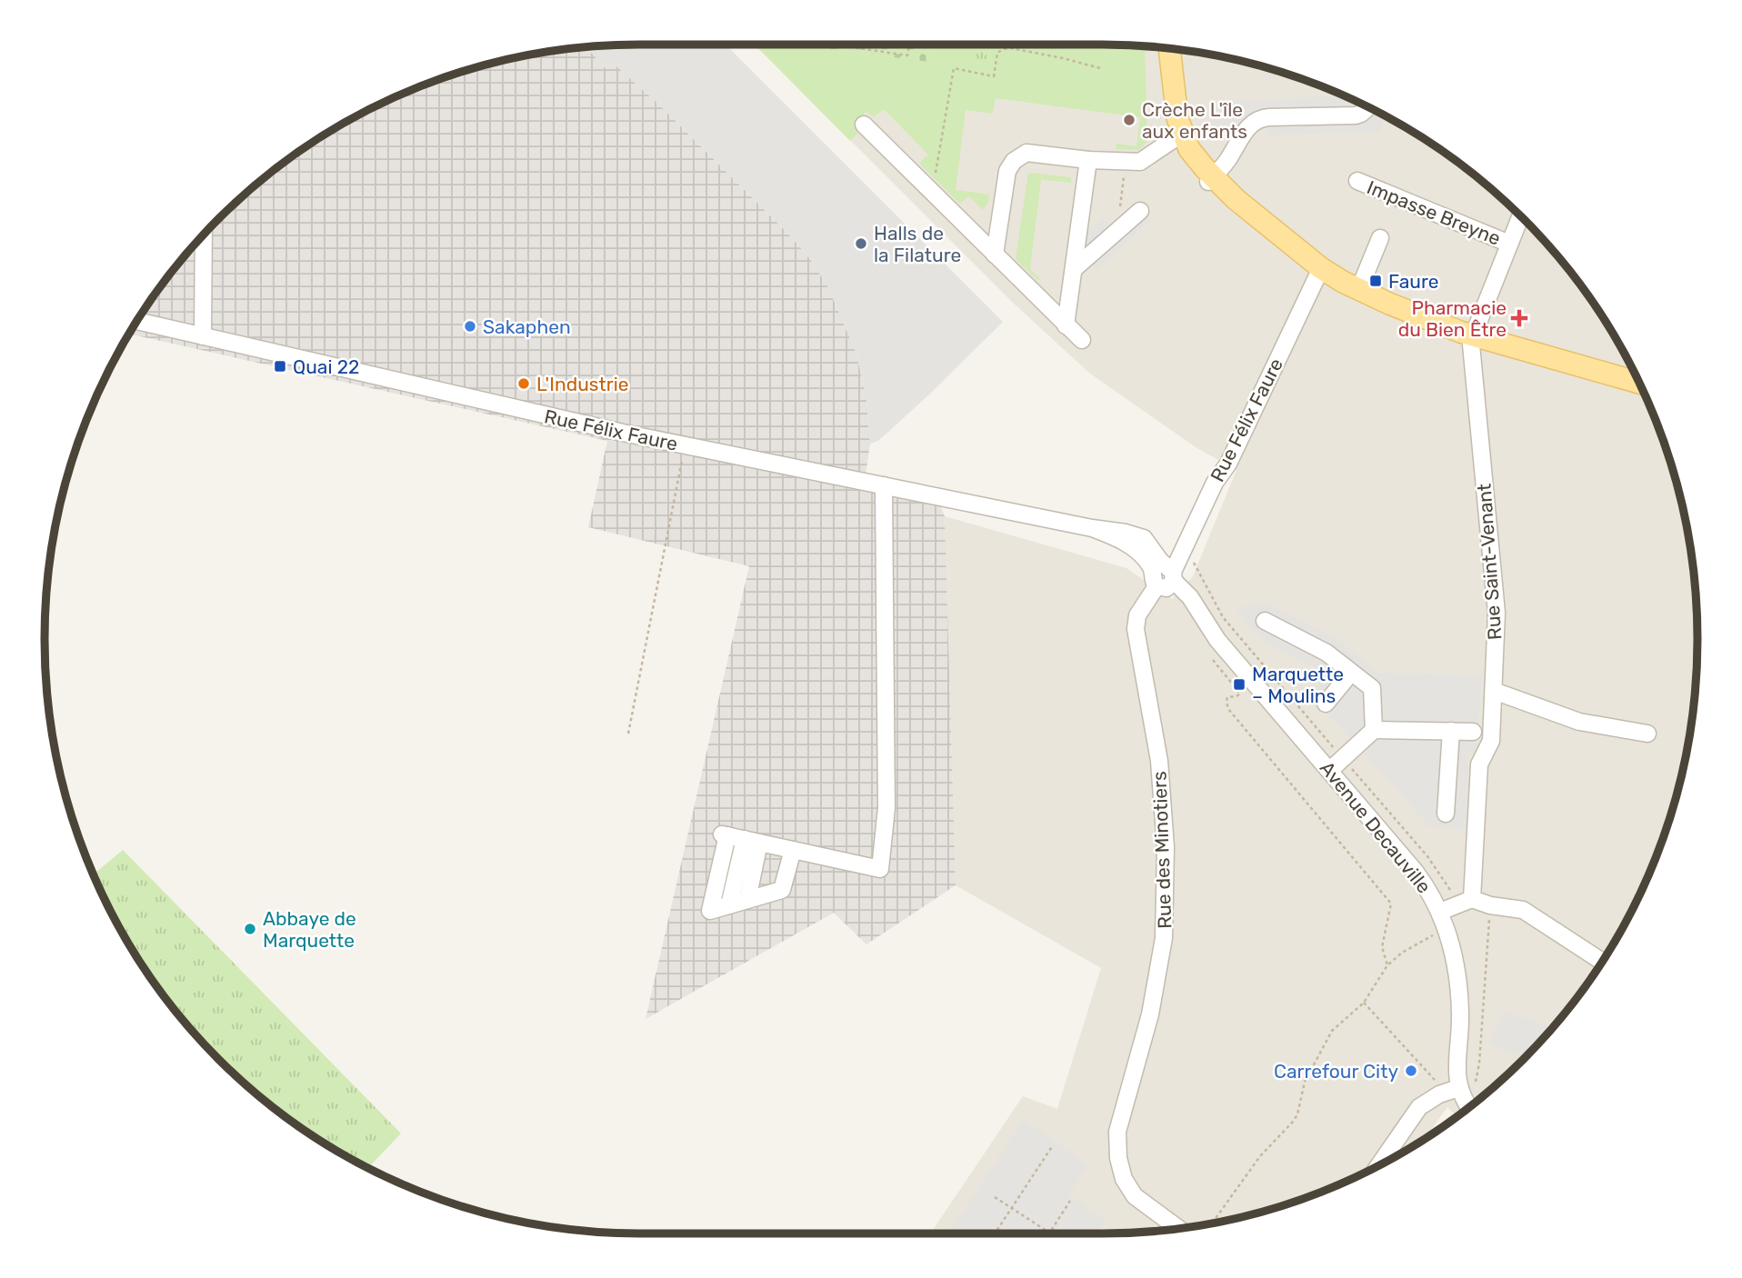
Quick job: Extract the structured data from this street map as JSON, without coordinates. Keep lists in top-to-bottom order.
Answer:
{
  "streets": {
    "street": [
      "Impasse Breyne",
      "Rue Félix Faure",
      "Rue Saint-Venant",
      "Avenue Decauville",
      "Rue des Minotiers"
    ]
  },
  "crossings": [
    ["Rue Félix Faure", "Avenue Decauville"],
    ["Rue Félix Faure", "Rue des Minotiers"],
    ["Avenue Decauville", "Rue des Minotiers"]
  ],
  "places": {
    "other": [
      "Crèche L'île aux enfants",
      "Halls de la Filature",
      "Sakaphen",
      "L'Industrie",
      "Abbaye de Marquette",
      "Carrefour City"
    ],
    "transit": ["Faure", "Quai 22", "Marquette – Moulins"],
    "health": ["Pharmacie du Bien Être"]
  }
}
